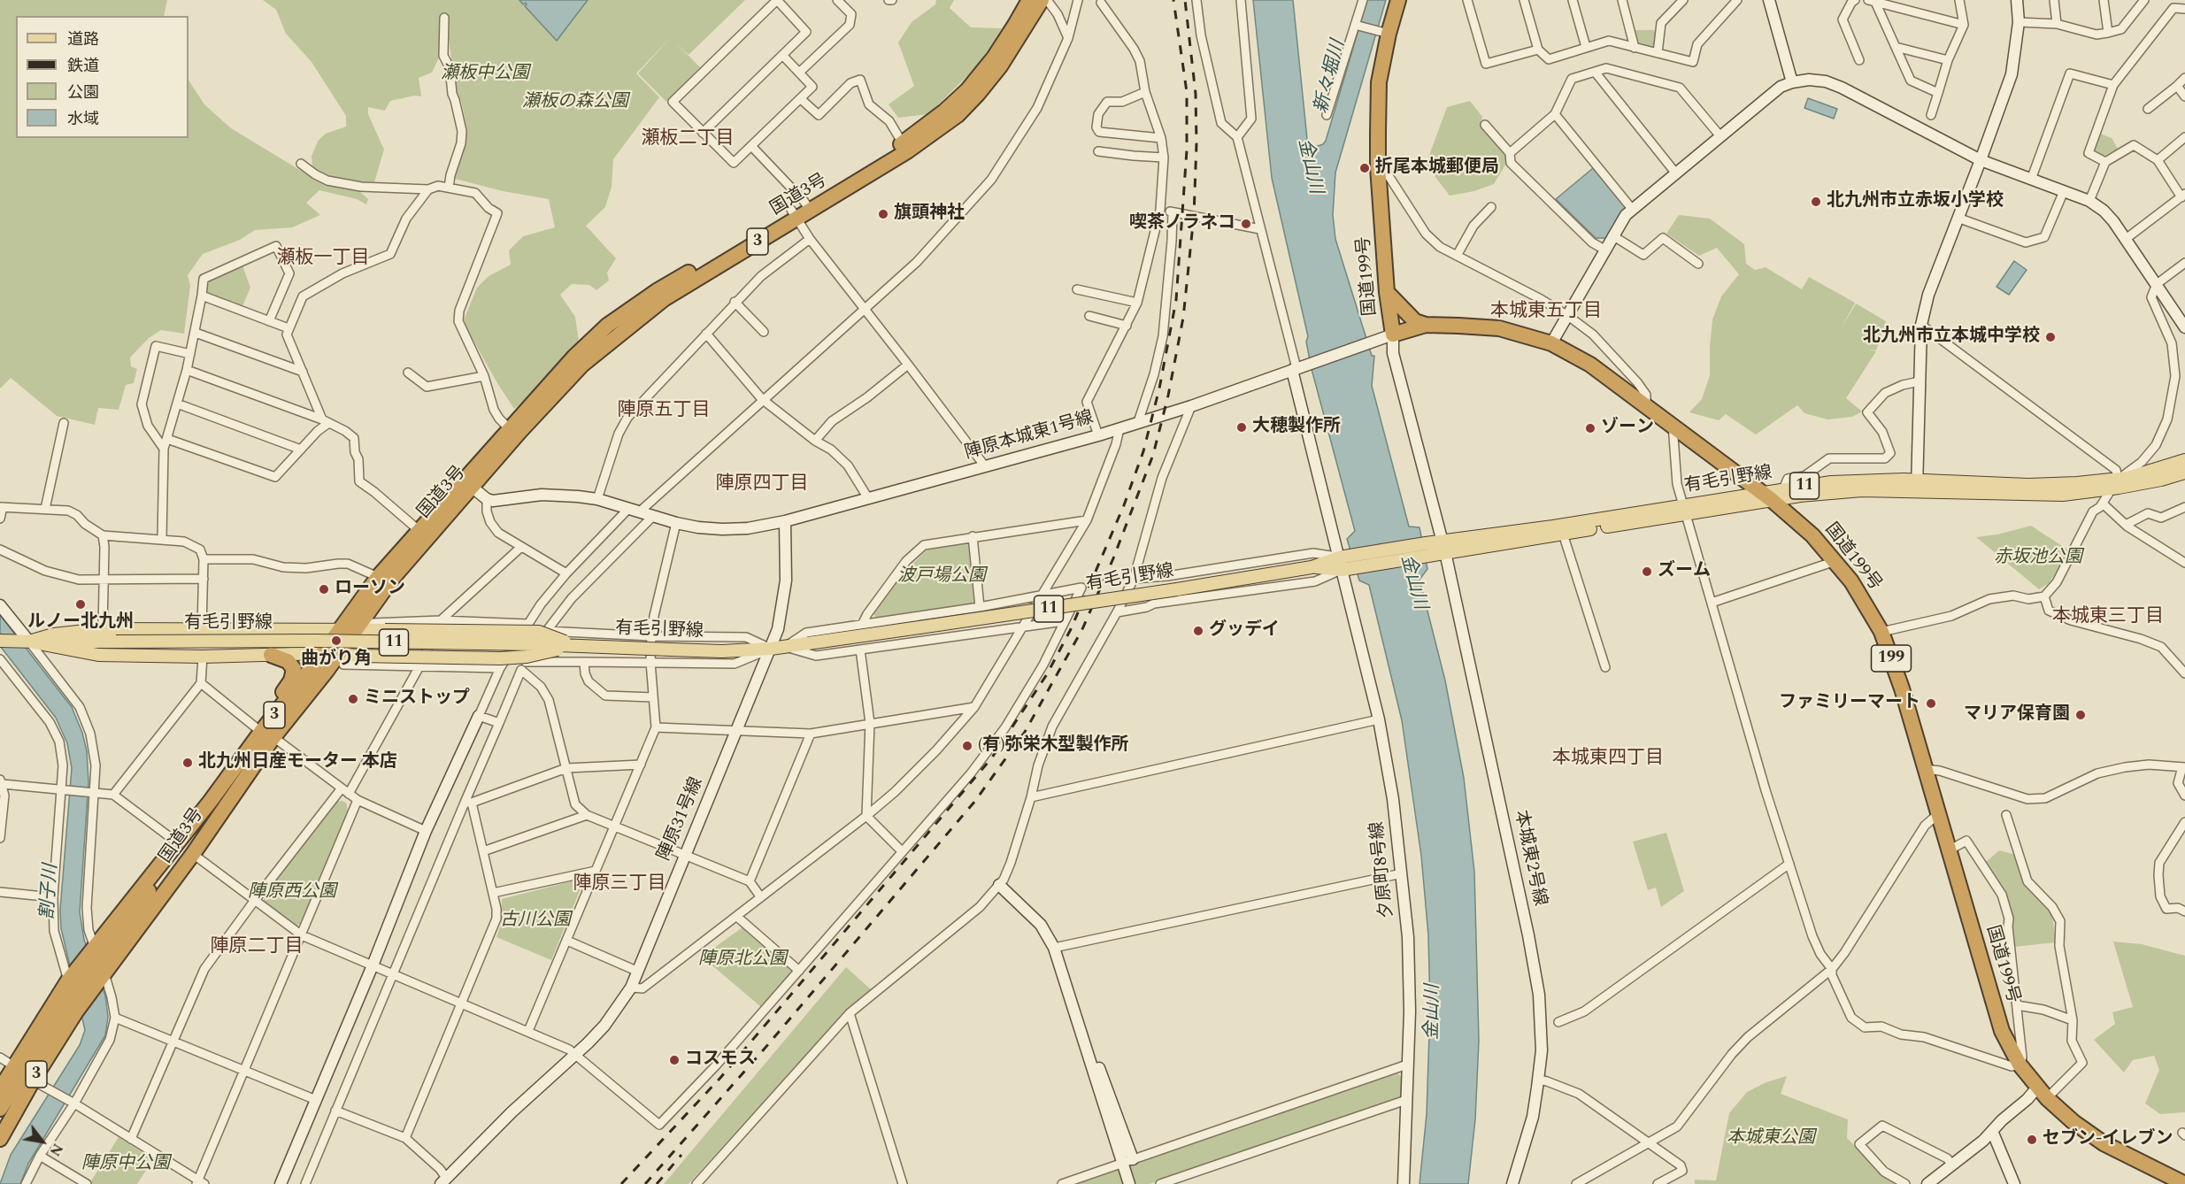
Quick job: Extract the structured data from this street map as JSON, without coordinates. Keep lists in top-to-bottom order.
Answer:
{
  "streets": {
    "highway": [
      "国道3号",
      "3",
      "国道199号",
      "199"
    ],
    "main road": ["有毛引野線", "11"],
    "street": [
      "陣原本城東1号線",
      "陣原31号線",
      "本城東2号線",
      "夕原町8号線"
    ]
  },
  "crossings": [
    ["国道3号", "3"],
    ["国道199号", "陣原本城東1号線"],
    ["国道199号", "有毛引野線"],
    ["陣原本城東1号線", "陣原31号線"],
    ["陣原本城東1号線", "夕原町8号線"],
    ["有毛引野線", "陣原31号線"],
    ["有毛引野線", "本城東2号線"],
    ["有毛引野線", "夕原町8号線"]
  ],
  "districts": [
    "瀬板二丁目",
    "瀬板一丁目",
    "本城東五丁目",
    "陣原五丁目",
    "陣原四丁目",
    "本城東三丁目",
    "本城東四丁目",
    "陣原三丁目",
    "陣原二丁目"
  ],
  "water": ["新々堀川", "金山川", "割子川"],
  "parks": [
    "瀬板中公園",
    "瀬板の森公園",
    "赤坂池公園",
    "波戸場公園",
    "陣原西公園",
    "古川公園",
    "陣原北公園",
    "本城東公園",
    "陣原中公園"
  ],
  "places": [
    "折尾本城郵便局",
    "北九州市立赤坂小学校",
    "旗頭神社",
    "喫茶ノラネコ",
    "北九州市立本城中学校",
    "大穂製作所",
    "ゾーン",
    "ズーム",
    "ローソン",
    "ルノー北九州",
    "グッデイ",
    "曲がり角",
    "ミニストップ",
    "ファミリーマート",
    "マリア保育園",
    "(有)弥栄木型製作所",
    "北九州日産モーター 本店",
    "コスモス",
    "セブン-イレブン"
  ],
  "legend": [
    "道路",
    "鉄道",
    "公園",
    "水域"
  ],
  "north": "bottom right"
}
